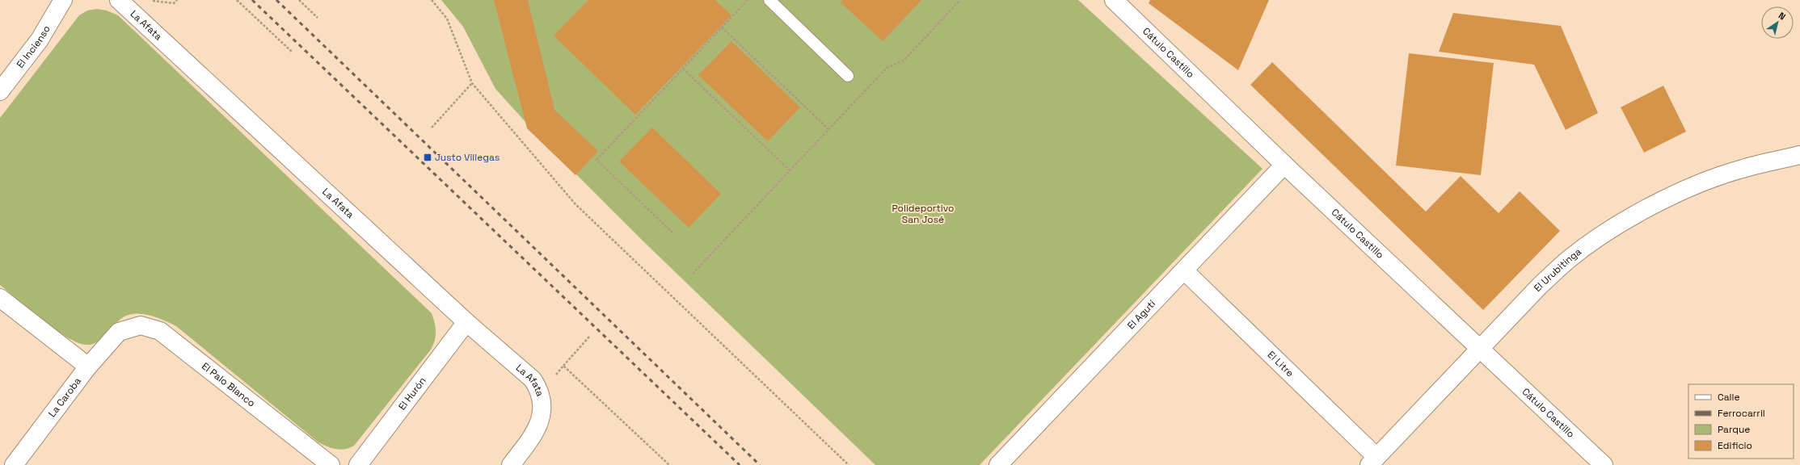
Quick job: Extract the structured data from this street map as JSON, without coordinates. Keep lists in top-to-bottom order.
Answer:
{
  "streets": {
    "street": [
      "La Afata",
      "El Incienso",
      "Cátulo Castillo",
      "El Urubitinga",
      "El Agutí",
      "El Litre",
      "El Palo Blanco",
      "El Hurón",
      "La Caroba"
    ]
  },
  "crossings": [
    ["La Afata", "El Hurón"],
    ["Cátulo Castillo", "El Urubitinga"],
    ["Cátulo Castillo", "El Agutí"],
    ["El Urubitinga", "El Litre"],
    ["El Agutí", "El Litre"],
    ["El Palo Blanco", "La Caroba"]
  ],
  "parks": ["Polideportivo San José"],
  "places": {
    "transit": ["Justo Villegas"]
  },
  "legend": [
    "Calle",
    "Ferrocarril",
    "Parque",
    "Edificio"
  ],
  "north": "top right"
}
